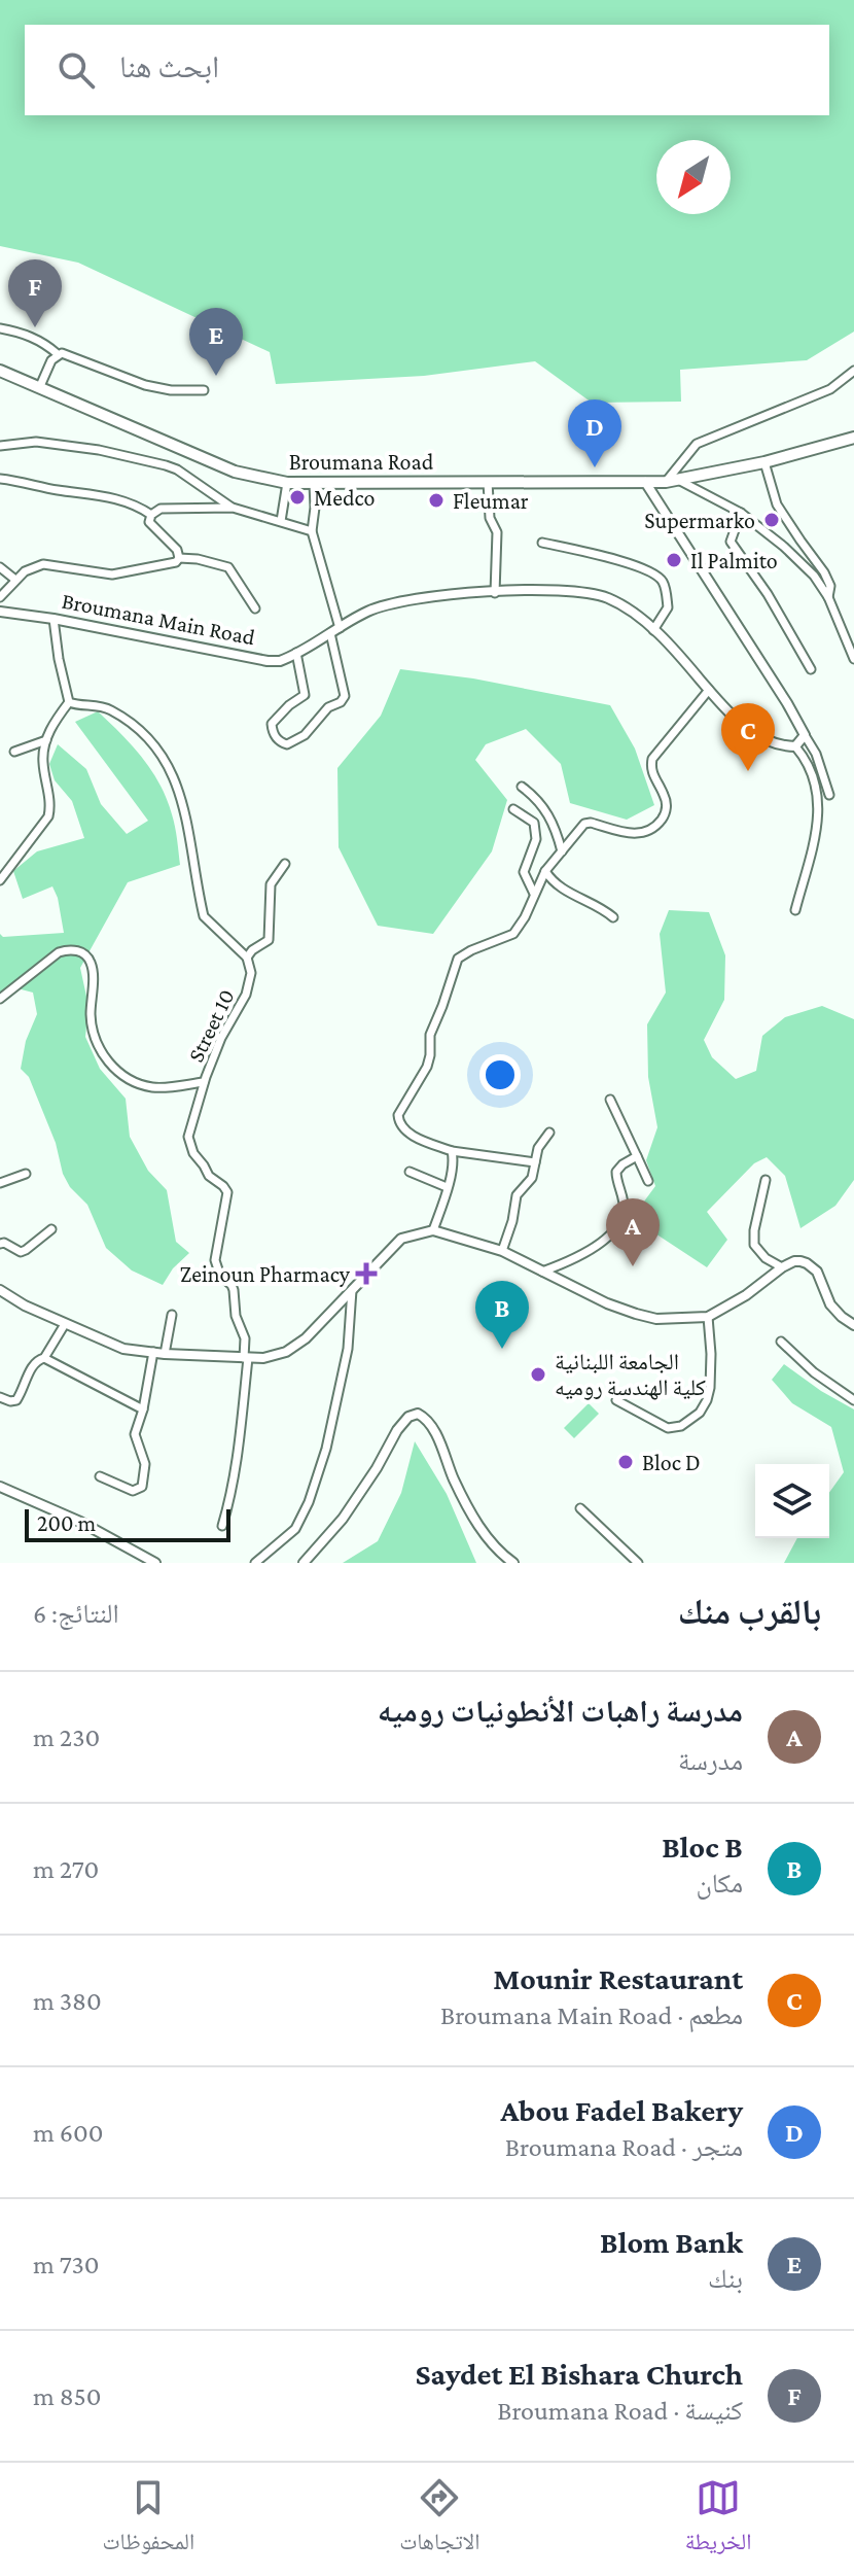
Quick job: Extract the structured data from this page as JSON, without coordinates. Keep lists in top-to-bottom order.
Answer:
{
  "streets": {
    "main road": ["Broumana Road"],
    "street": ["Broumana Main Road", "Street 10"]
  },
  "places": {
    "other": [
      "Medco",
      "Fleumar",
      "Supermarko",
      "Il Palmito",
      "الجامعة اللبنانية كلية الهندسة روميه",
      "Bloc D"
    ],
    "health": ["Zeinoun Pharmacy"]
  },
  "scale_bar": "200 m",
  "north": "bottom left",
  "page": {
    "search": "ابحث هنا",
    "pins": [
      "F",
      "E",
      "D",
      "C",
      "A",
      "B"
    ],
    "scale": "200 m",
    "heading": ["بالقرب منك", "النتائج: 6"],
    "list": [
      {
        "mark": "A",
        "name": "مدرسة راهبات الأنطونيات روميه",
        "note": "مدرسة",
        "value": "230 m"
      },
      {
        "mark": "B",
        "name": "Bloc B",
        "note": "مكان",
        "value": "270 m"
      },
      {
        "mark": "C",
        "name": "Mounir Restaurant",
        "note": "مطعم · Broumana Main Road",
        "value": "380 m"
      },
      {
        "mark": "D",
        "name": "Abou Fadel Bakery",
        "note": "متجر · Broumana Road",
        "value": "600 m"
      },
      {
        "mark": "E",
        "name": "Blom Bank",
        "note": "بنك",
        "value": "730 m"
      },
      {
        "mark": "F",
        "name": "Saydet El Bishara Church",
        "note": "كنيسة · Broumana Road",
        "value": "850 m"
      }
    ],
    "nav": ["الخريطة", "الاتجاهات", "المحفوظات"]
  }
}
